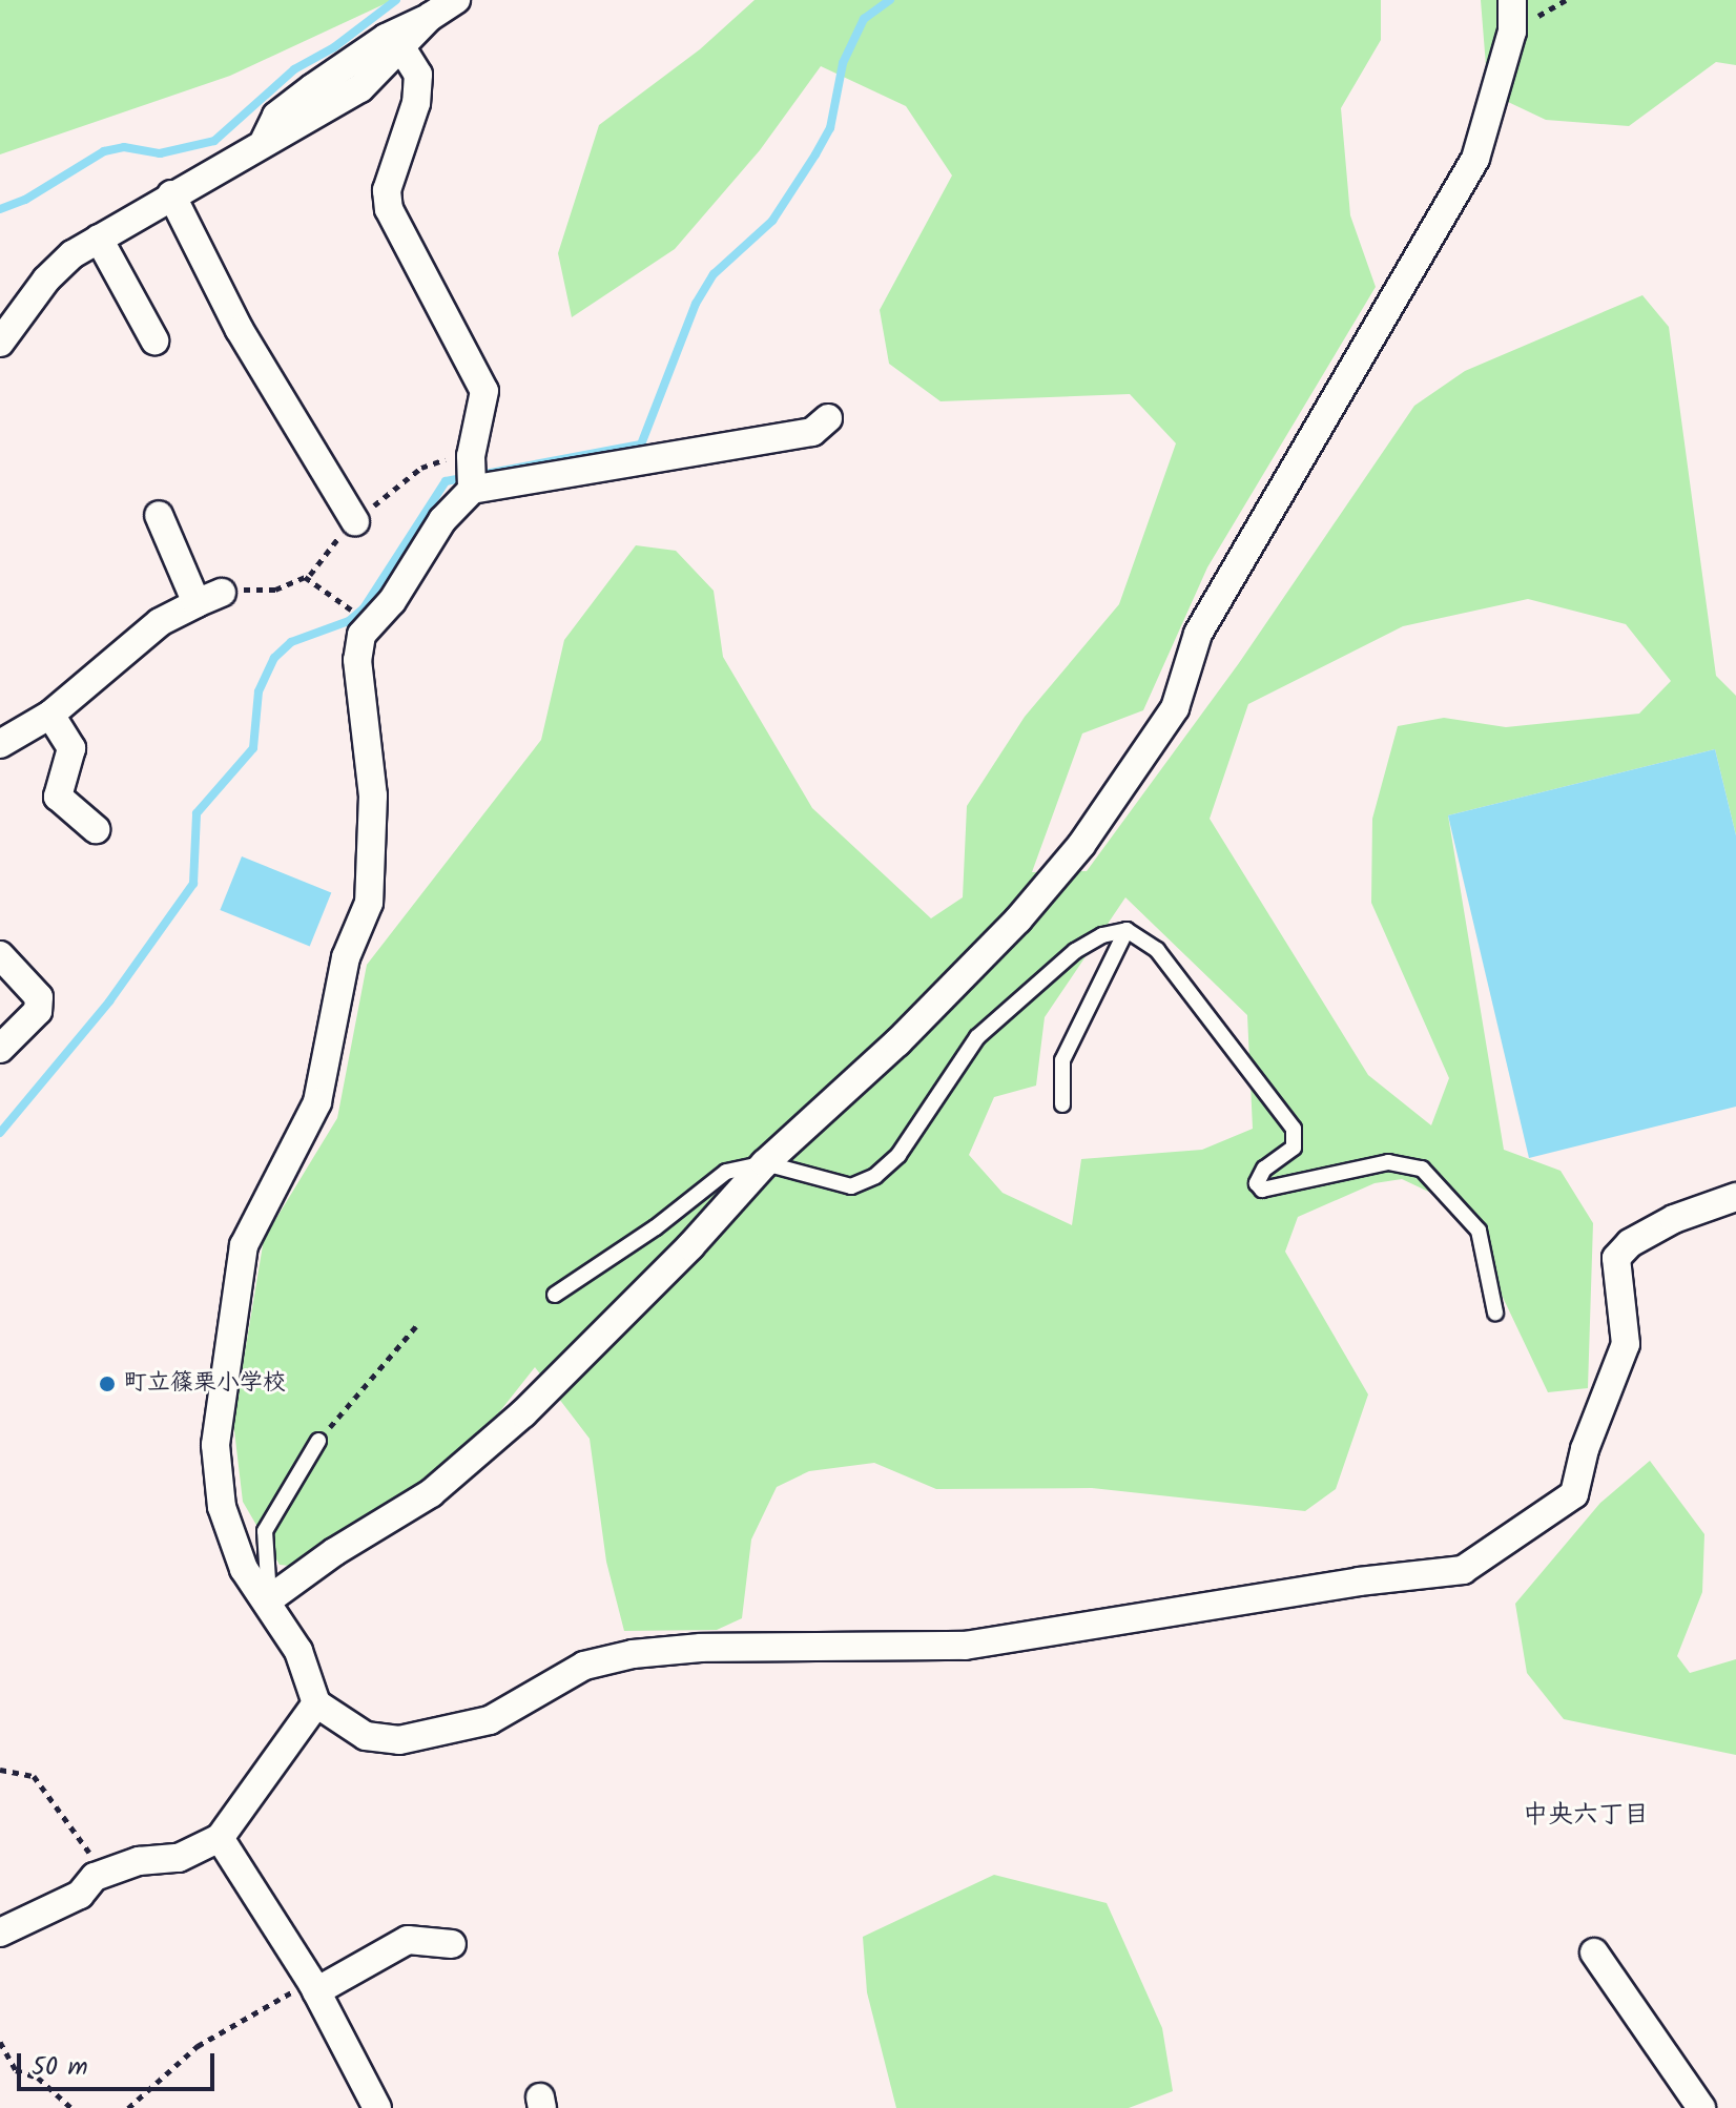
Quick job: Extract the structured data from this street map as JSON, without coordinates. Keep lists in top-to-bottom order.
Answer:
{
  "districts": ["中央六丁目"],
  "places": ["町立篠栗小学校"],
  "scale_bar": "50 m"
}
